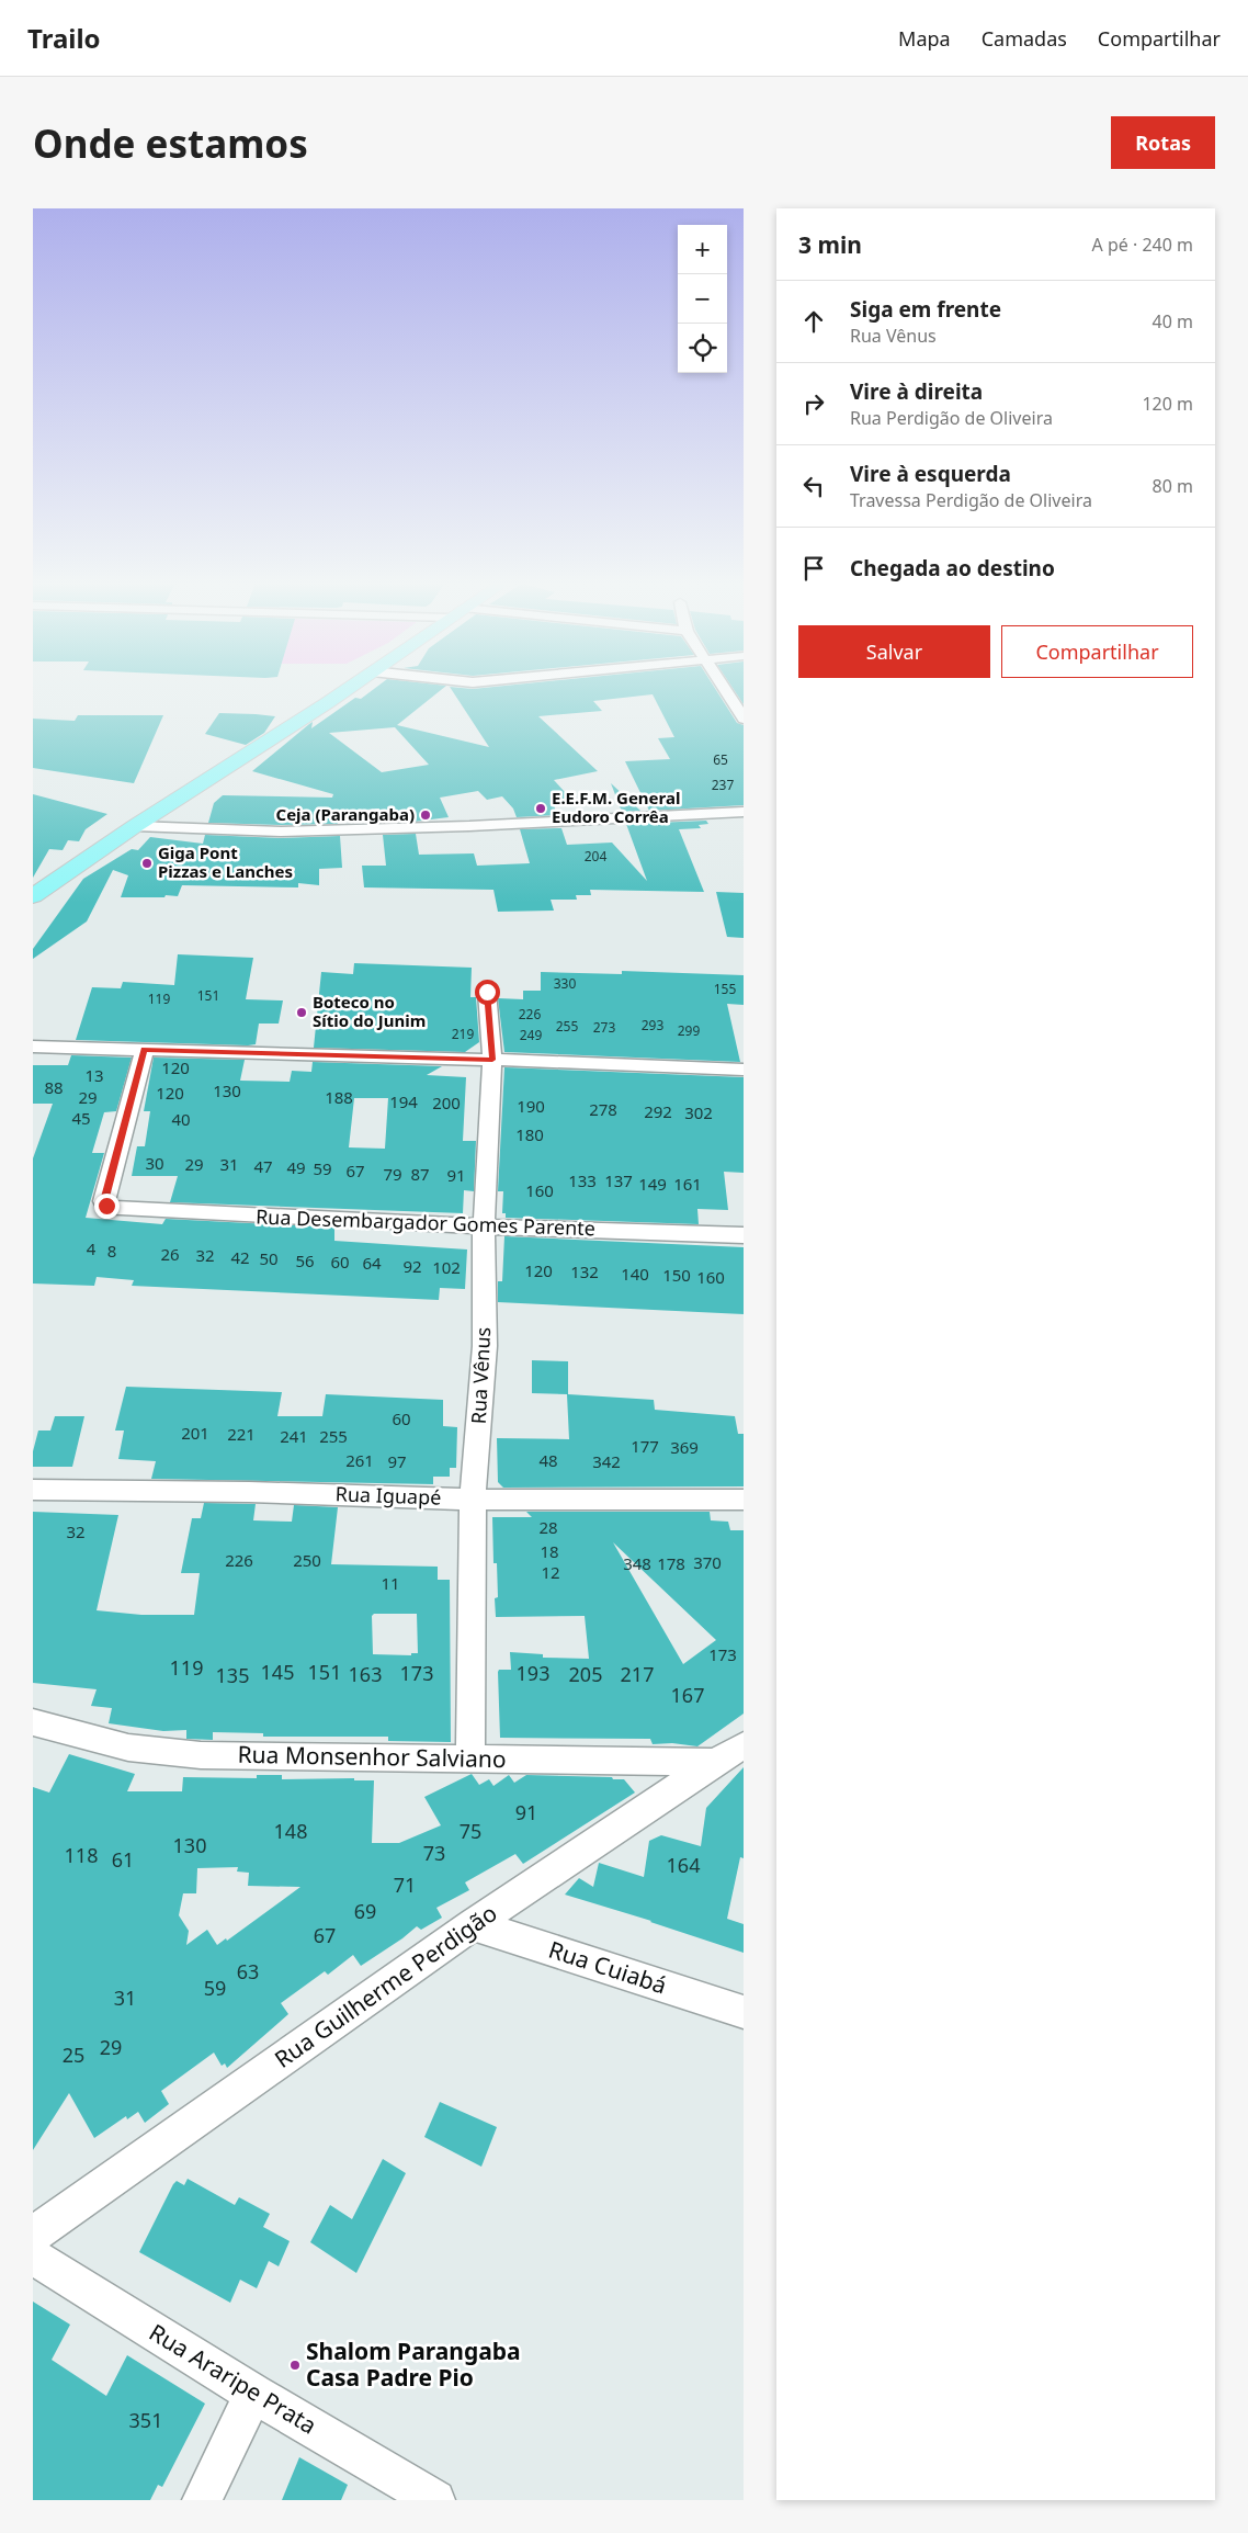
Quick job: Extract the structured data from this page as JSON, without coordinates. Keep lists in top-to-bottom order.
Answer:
{
  "streets": {
    "street": [
      "Rua Desembargador Gomes Parente",
      "Rua Vênus",
      "Rua Iguapé",
      "Rua Monsenhor Salviano",
      "Rua Cuiabá",
      "Rua Guilherme Perdigão",
      "Rua Araripe Prata"
    ]
  },
  "crossings": [
    ["Rua Desembargador Gomes Parente", "Rua Vênus"],
    ["Rua Vênus", "Rua Iguapé"],
    ["Rua Vênus", "Rua Monsenhor Salviano"],
    ["Rua Monsenhor Salviano", "Rua Guilherme Perdigão"],
    ["Rua Cuiabá", "Rua Guilherme Perdigão"]
  ],
  "places": [
    "E.E.F.M. General Eudoro Corrêa",
    "Ceja (Parangaba)",
    "Giga Pont Pizzas e Lanches",
    "Boteco no Sítio do Junim",
    "Shalom Parangaba Casa Padre Pio"
  ],
  "house_numbers": [
    "65",
    "237",
    "204",
    "330",
    "155",
    "151",
    "119",
    "226",
    "293",
    "255",
    "273",
    "299",
    "219",
    "249",
    "120",
    "13",
    "88",
    "130",
    "120",
    "29",
    "188",
    "194",
    "200",
    "190",
    "278",
    "292",
    "302",
    "45",
    "40",
    "180",
    "30",
    "29",
    "31",
    "47",
    "49",
    "59",
    "67",
    "79",
    "87",
    "91",
    "133",
    "137",
    "149",
    "161",
    "160",
    "4",
    "8",
    "26",
    "32",
    "42",
    "50",
    "56",
    "60",
    "64",
    "92",
    "102",
    "120",
    "132",
    "140",
    "150",
    "160",
    "60",
    "201",
    "221",
    "241",
    "255",
    "177",
    "369",
    "261",
    "48",
    "97",
    "342",
    "28",
    "32",
    "18",
    "226",
    "250",
    "370",
    "348",
    "178",
    "12",
    "11",
    "173",
    "119",
    "145",
    "151",
    "173",
    "193",
    "163",
    "205",
    "217",
    "135",
    "167",
    "91",
    "148",
    "75",
    "130",
    "73",
    "118",
    "61",
    "164",
    "71",
    "69",
    "67",
    "63",
    "59",
    "31",
    "29",
    "25",
    "351"
  ],
  "page": {
    "header": "Trailo",
    "nav": ["Mapa", "Camadas", "Compartilhar"],
    "buttons": [
      "Rotas",
      ["Salvar", "Compartilhar"]
    ],
    "title": "Onde estamos",
    "heading": ["3 min", "A pé · 240 m"],
    "map_buttons": ["+", "−"],
    "list": [
      ["Siga em frente", "Rua Vênus", "40 m"],
      ["Vire à direita", "Rua Perdigão de Oliveira", "120 m"],
      ["Vire à esquerda", "Travessa Perdigão de Oliveira", "80 m"],
      "Chegada ao destino"
    ]
  }
}
